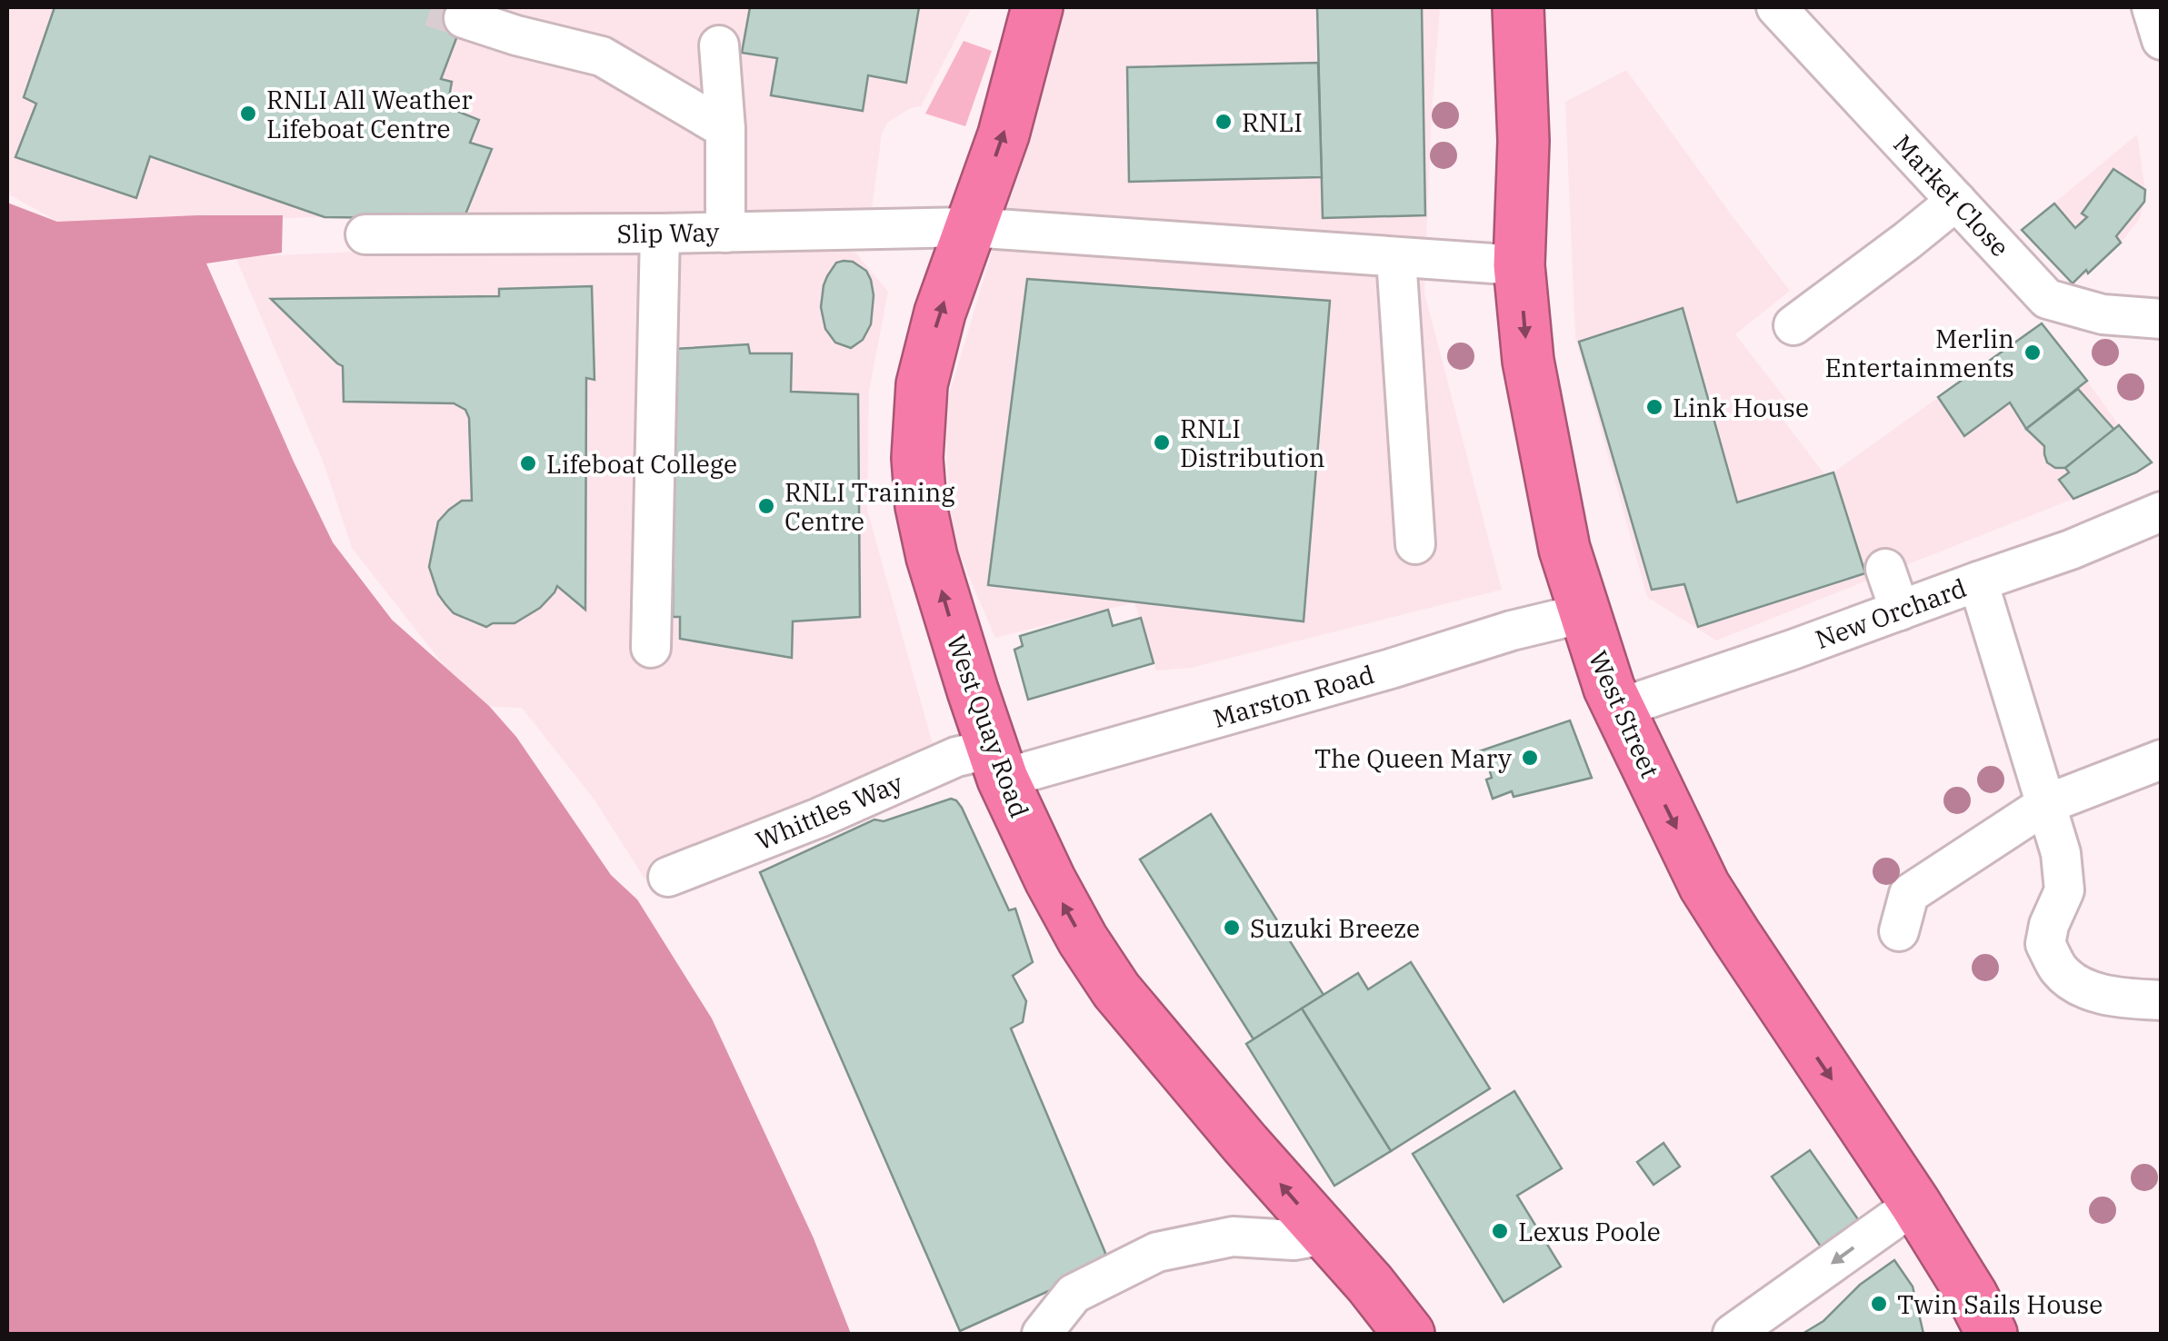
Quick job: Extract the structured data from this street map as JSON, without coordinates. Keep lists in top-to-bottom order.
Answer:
{
  "streets": {
    "highway": ["West Street", "West Quay Road"],
    "street": [
      "Market Close",
      "Slip Way",
      "New Orchard",
      "Marston Road",
      "Whittles Way"
    ]
  },
  "crossings": [
    ["Slip Way", "West Street"],
    ["Slip Way", "West Quay Road"],
    ["New Orchard", "West Street"],
    ["Marston Road", "West Street"],
    ["Marston Road", "West Quay Road"],
    ["Marston Road", "Whittles Way"],
    ["West Quay Road", "Whittles Way"]
  ],
  "one_way": ["West Street", "West Quay Road"],
  "places": [
    "RNLI All Weather Lifeboat Centre",
    "RNLI",
    "Merlin Entertainments",
    "Link House",
    "RNLI Distribution",
    "Lifeboat College",
    "RNLI Training Centre",
    "The Queen Mary",
    "Suzuki Breeze",
    "Lexus Poole",
    "Twin Sails House"
  ]
}
